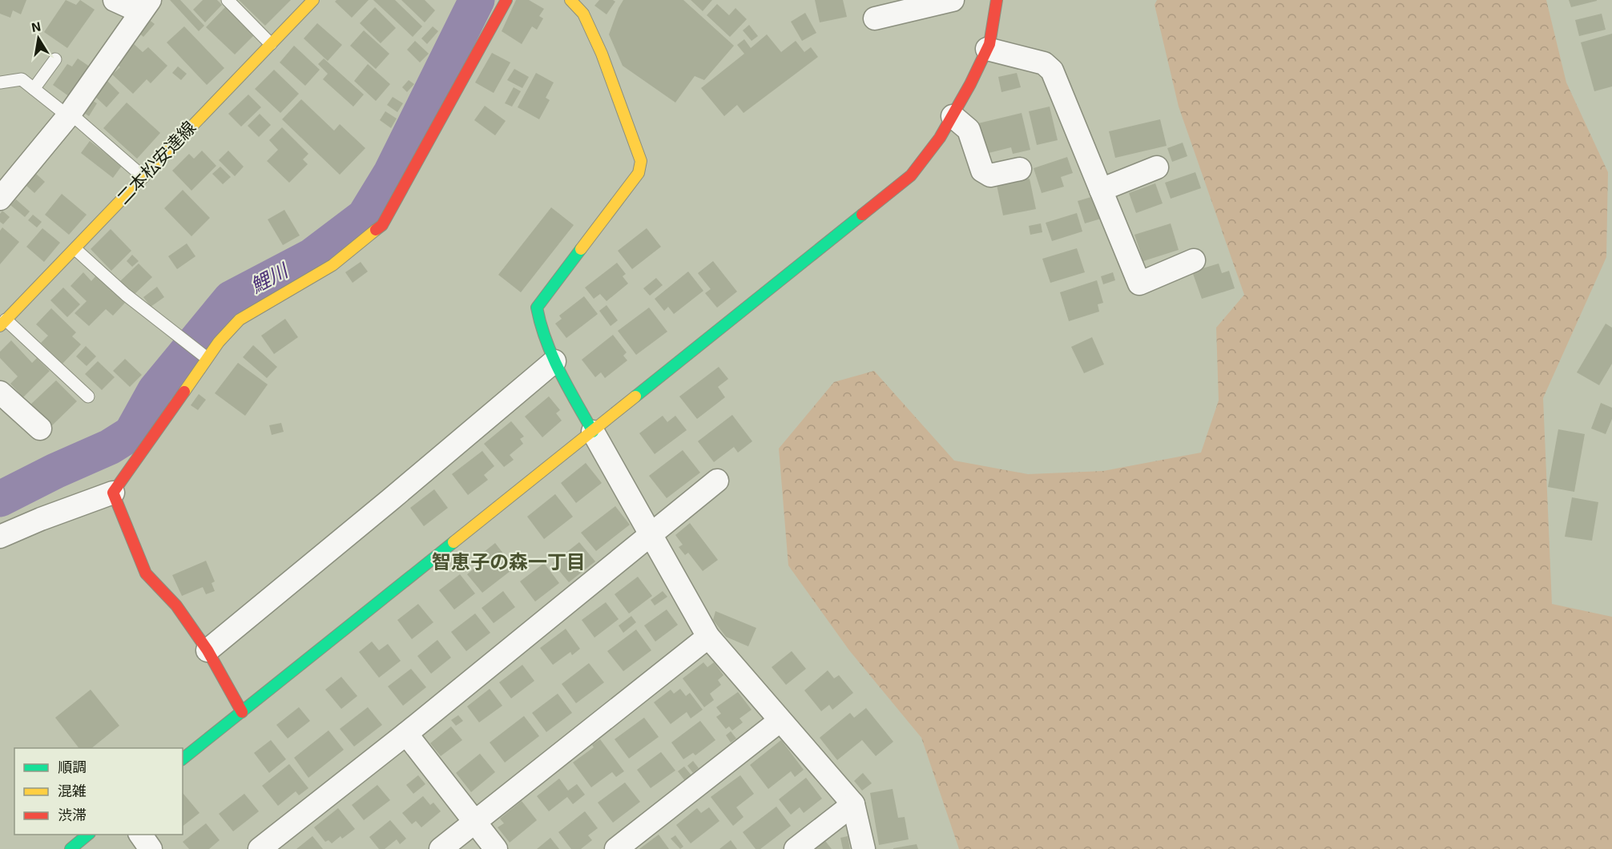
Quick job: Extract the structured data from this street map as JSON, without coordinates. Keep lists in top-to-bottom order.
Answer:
{
  "streets": {
    "street": ["二本松安達線"]
  },
  "districts": ["智恵子の森一丁目"],
  "water": ["鯉川"],
  "legend": ["順調", "混雑", "渋滞"],
  "north": "top"
}
